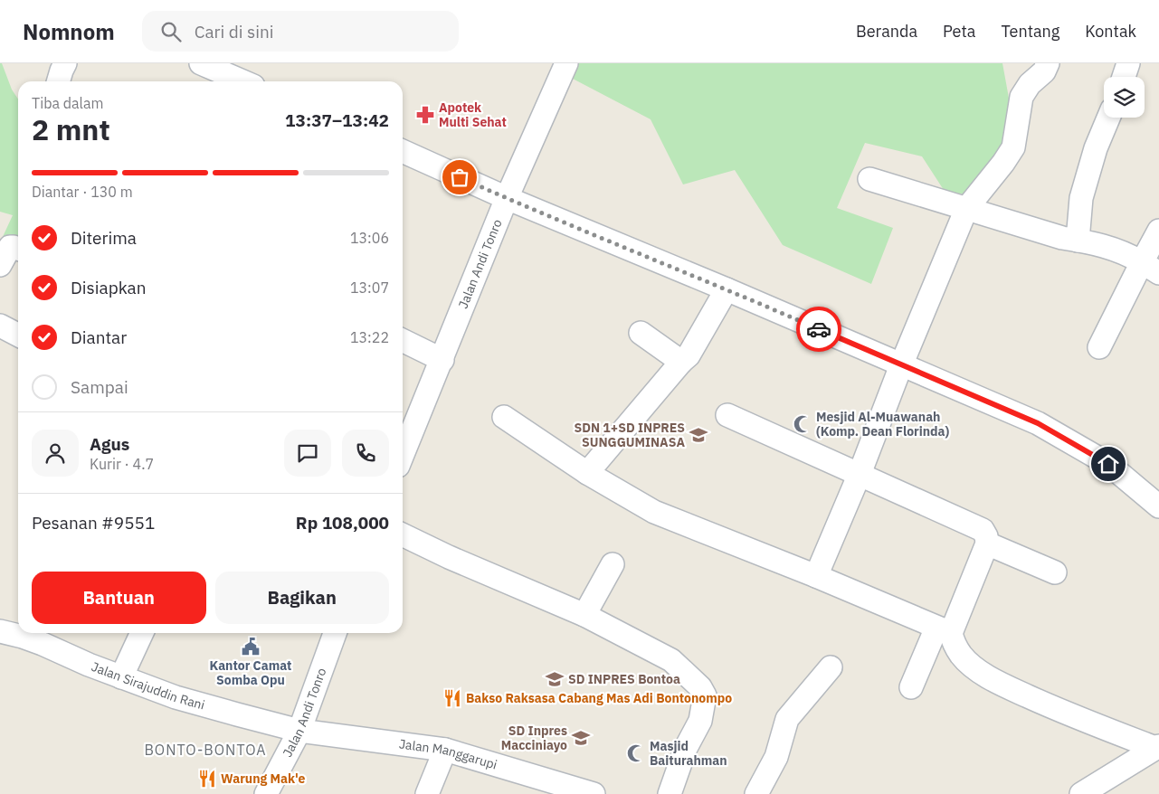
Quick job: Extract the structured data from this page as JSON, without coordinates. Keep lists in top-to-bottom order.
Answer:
{
  "streets": {
    "street": ["Jalan Andi Tonro", "Jalan Sirajuddin Rani", "Jalan Manggarupi"]
  },
  "crossings": [
    ["Jalan Andi Tonro", "Jalan Sirajuddin Rani"],
    ["Jalan Andi Tonro", "Jalan Manggarupi"],
    ["Jalan Sirajuddin Rani", "Jalan Manggarupi"]
  ],
  "districts": ["BONTO-BONTOA"],
  "places": {
    "pharmacy": ["Apotek Multi Sehat"],
    "mosque": ["Mesjid Al-Muawanah (Komp. Dean Florinda)", "Masjid Baiturahman"],
    "school or university": ["SDN 1+SD INPRES SUNGGUMINASA", "SD INPRES Bontoa", "SD Inpres Macciniayo"],
    "public building": ["Kantor Camat Somba Opu"],
    "restaurant": ["Bakso Raksasa Cabang Mas Adi Bontonompo", "Warung Mak'e"]
  },
  "page": {
    "header": "Nomnom",
    "search": "Cari di sini",
    "nav": [
      "Beranda",
      "Peta",
      "Tentang",
      "Kontak"
    ],
    "heading": ["2 mnt", "Tiba dalam", "13:37–13:42"],
    "panel": [
      "Agus",
      "Kurir · 4.7",
      "Pesanan #9551",
      "Rp 108,000"
    ],
    "bar": "Diantar · 130 m",
    "list": [
      ["Diterima", "13:06"],
      ["Disiapkan", "13:07"],
      ["Diantar", "13:22"],
      "Sampai"
    ],
    "buttons": ["Bantuan", "Bagikan"]
  }
}
